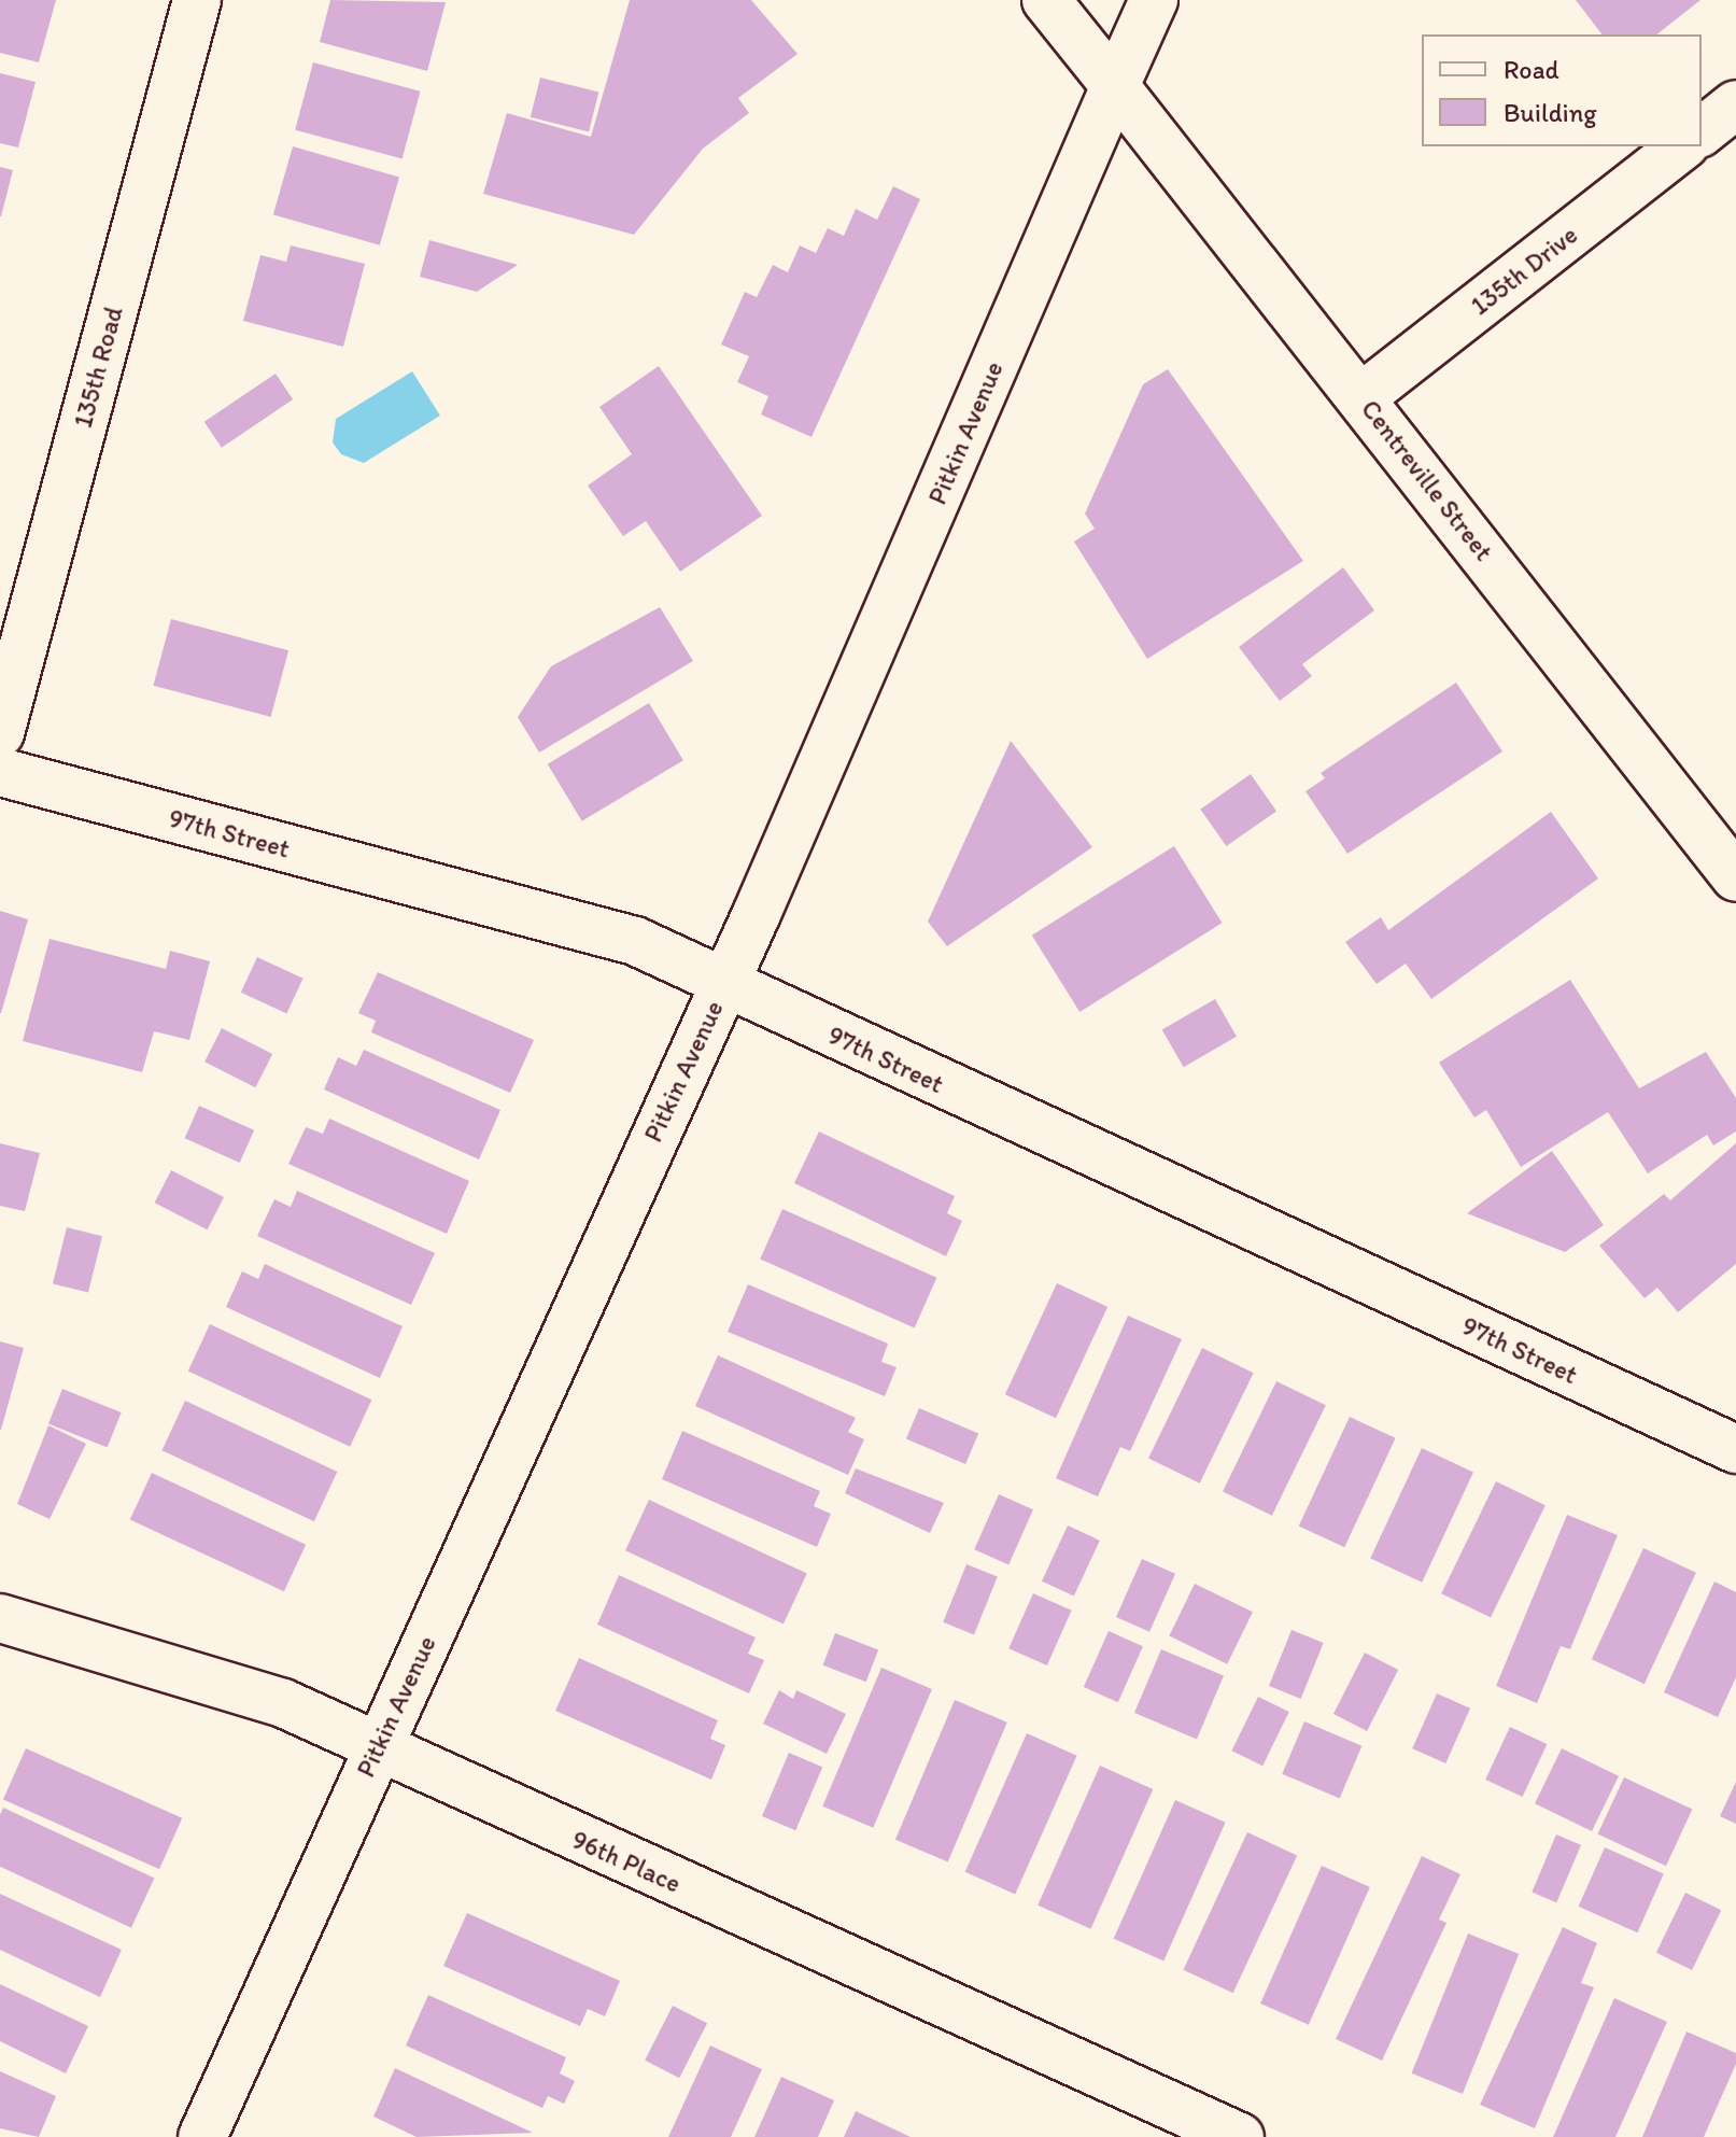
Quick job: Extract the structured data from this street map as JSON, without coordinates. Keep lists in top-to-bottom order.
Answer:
{
  "streets": {
    "street": [
      "135th Drive",
      "135th Road",
      "Pitkin Avenue",
      "Centreville Street",
      "97th Street",
      "96th Place"
    ]
  },
  "crossings": [
    ["135th Drive", "Centreville Street"],
    ["Pitkin Avenue", "Centreville Street"],
    ["Pitkin Avenue", "97th Street"],
    ["Pitkin Avenue", "96th Place"]
  ],
  "legend": ["Road", "Building"]
}
